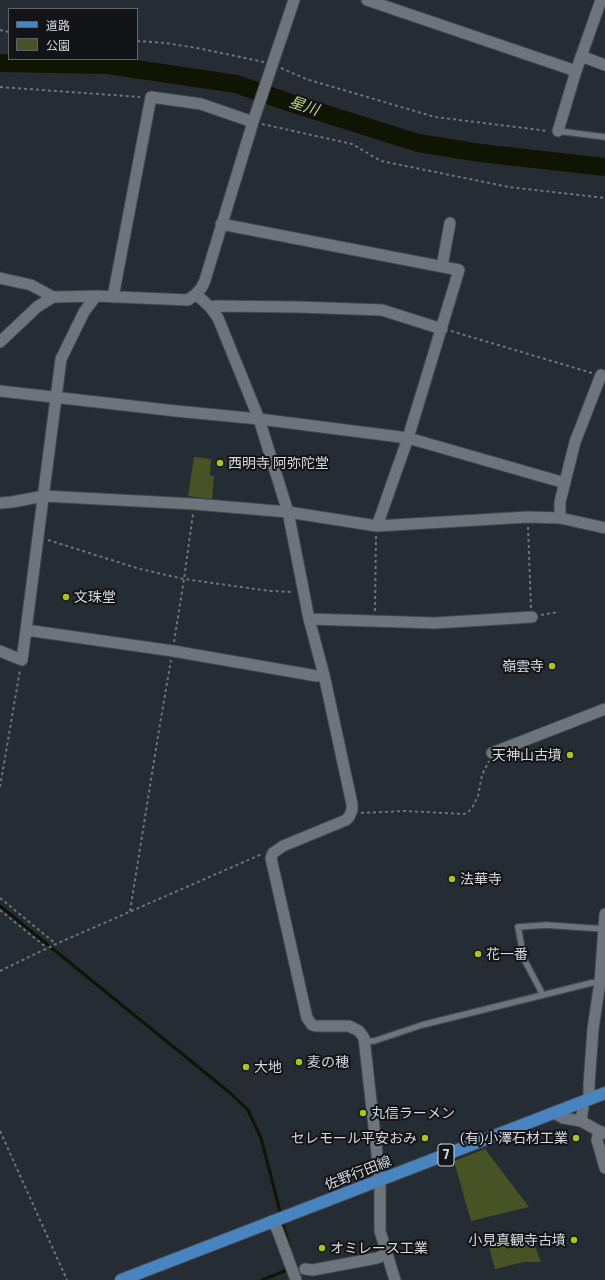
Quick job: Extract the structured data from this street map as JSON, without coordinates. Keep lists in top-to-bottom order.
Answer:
{
  "streets": {
    "main road": ["7", "佐野行田線"]
  },
  "water": ["星川"],
  "places": [
    "西明寺 阿弥陀堂",
    "文珠堂",
    "嶺雲寺",
    "天神山古墳",
    "法華寺",
    "花一番",
    "麦の穂",
    "大地",
    "丸信ラーメン",
    "セレモール平安おみ",
    "(有)小澤石材工業",
    "小見真観寺古墳",
    "オミレース工業"
  ],
  "legend": ["道路", "公園"]
}
